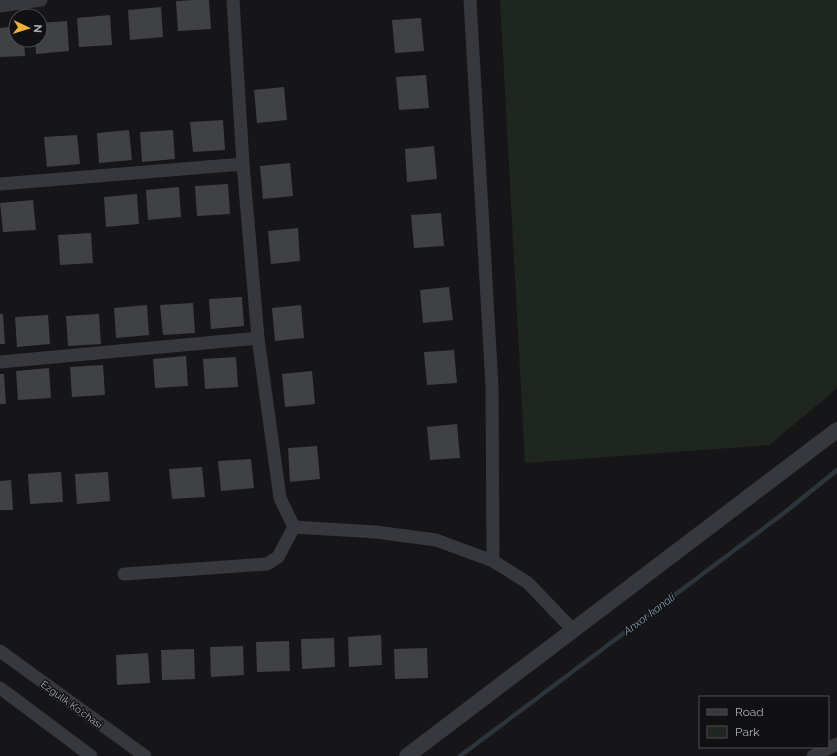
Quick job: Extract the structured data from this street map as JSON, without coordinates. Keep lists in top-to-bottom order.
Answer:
{
  "streets": {
    "street": ["Ezgulik Ko'chasi"]
  },
  "water": ["Anxor kanali"],
  "legend": ["Road", "Park"],
  "north": "right"
}
